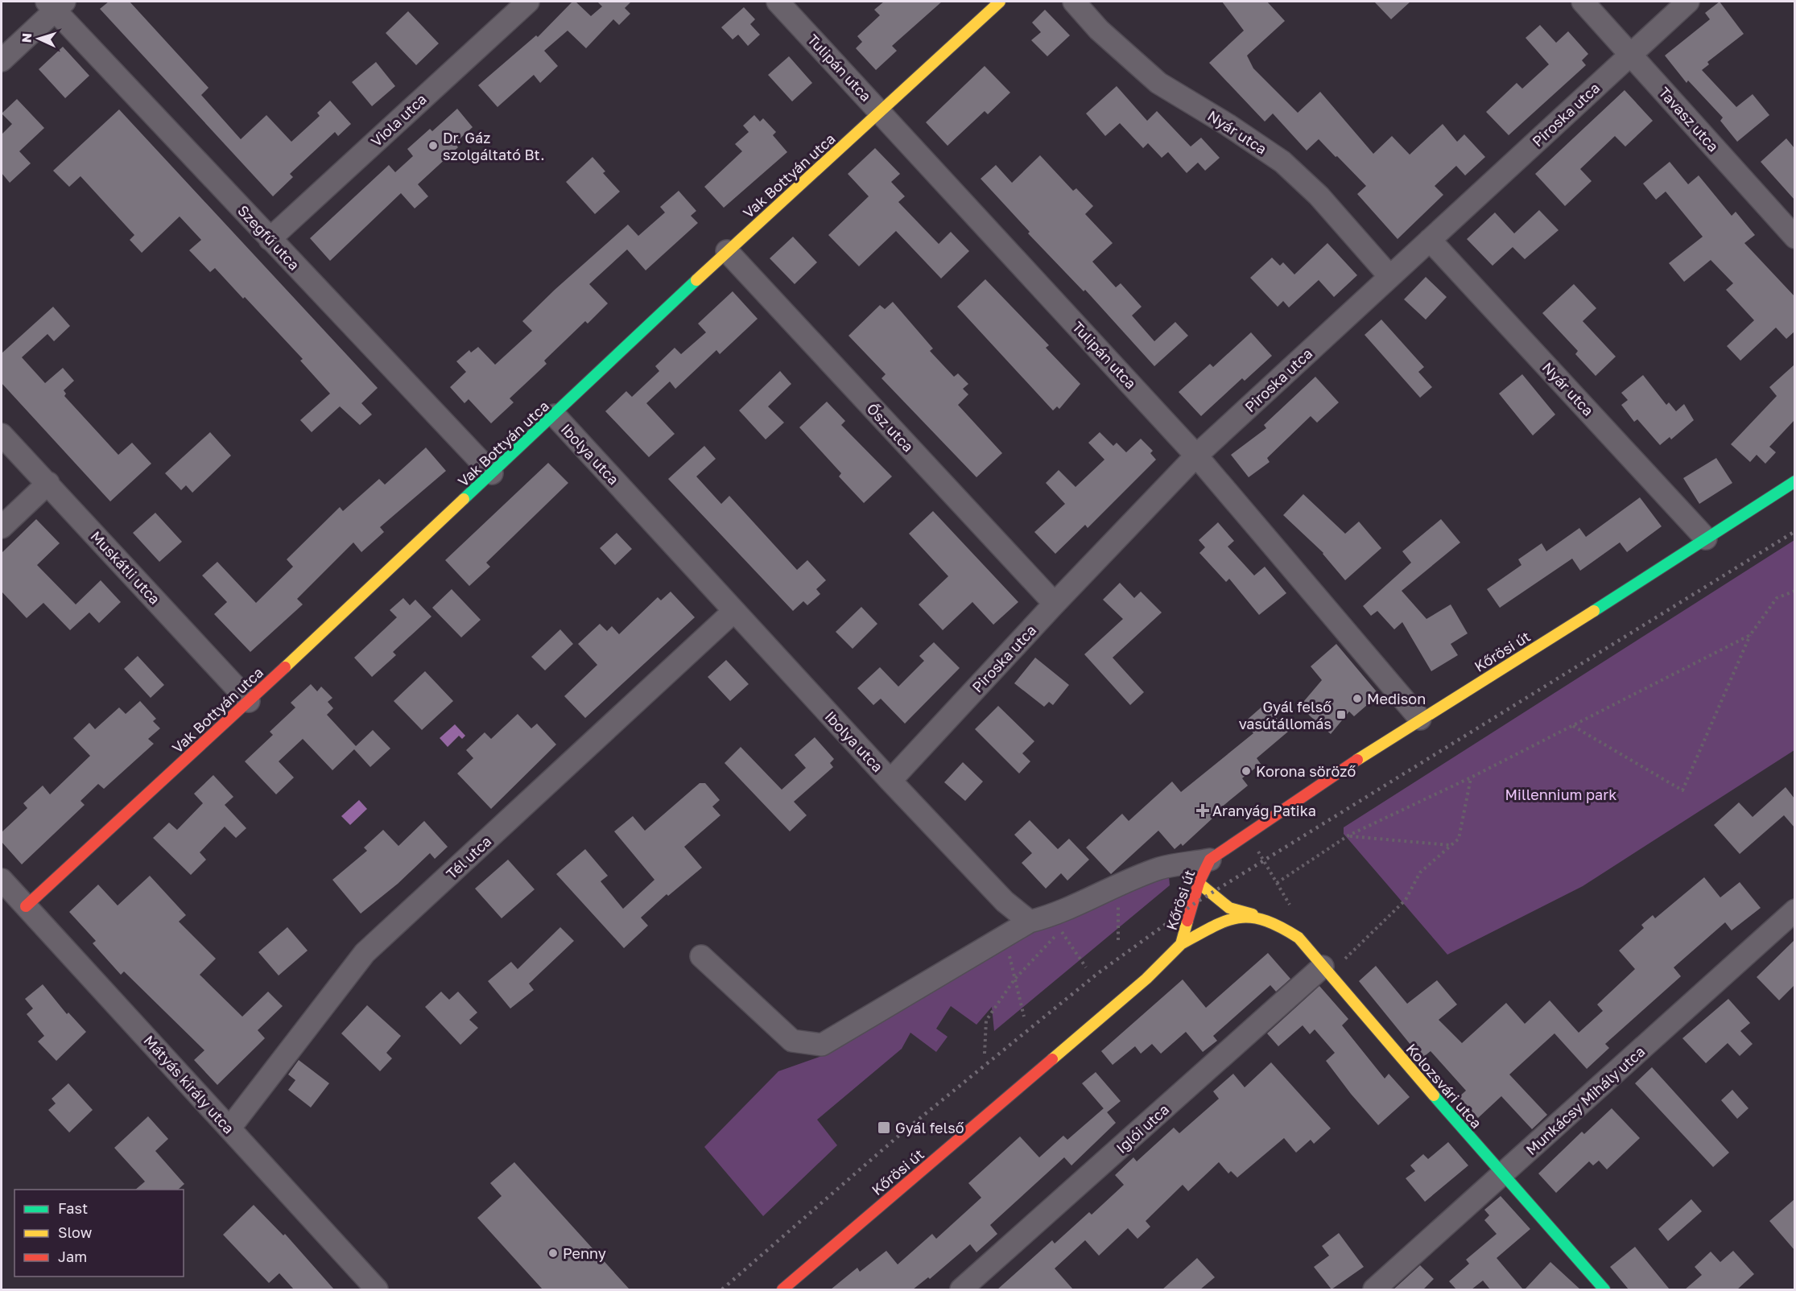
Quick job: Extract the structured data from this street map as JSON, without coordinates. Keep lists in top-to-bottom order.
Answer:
{
  "streets": {
    "street": [
      "Tulipán utca",
      "Piroska utca",
      "Tavasz utca",
      "Viola utca",
      "Nyár utca",
      "Vak Bottyán utca",
      "Szegfű utca",
      "Ősz utca",
      "Ibolya utca",
      "Muskátli utca",
      "Kőrösi út",
      "Tél utca",
      "Mátyás király utca",
      "Kolozsvári utca",
      "Munkácsy Mihály utca",
      "Iglói utca"
    ]
  },
  "crossings": [
    ["Tulipán utca", "Piroska utca"],
    ["Tulipán utca", "Vak Bottyán utca"],
    ["Tulipán utca", "Kőrösi út"],
    ["Piroska utca", "Tavasz utca"],
    ["Piroska utca", "Nyár utca"],
    ["Piroska utca", "Ősz utca"],
    ["Piroska utca", "Ibolya utca"],
    ["Viola utca", "Szegfű utca"],
    ["Nyár utca", "Kőrösi út"],
    ["Vak Bottyán utca", "Szegfű utca"],
    ["Vak Bottyán utca", "Ősz utca"],
    ["Vak Bottyán utca", "Ibolya utca"],
    ["Vak Bottyán utca", "Muskátli utca"],
    ["Vak Bottyán utca", "Mátyás király utca"],
    ["Ibolya utca", "Tél utca"],
    ["Kőrösi út", "Kolozsvári utca"],
    ["Tél utca", "Mátyás király utca"],
    ["Kolozsvári utca", "Munkácsy Mihály utca"],
    ["Kolozsvári utca", "Iglói utca"]
  ],
  "parks": ["Millennium park"],
  "places": {
    "other": [
      "Dr. Gáz szolgáltató Bt.",
      "Medison",
      "Korona söröző",
      "Penny"
    ],
    "transit": ["Gyál felső vasútállomás", "Gyál felső"],
    "health": ["Aranyág Patika"]
  },
  "legend": ["Fast", "Slow", "Jam"],
  "north": "left"
}
